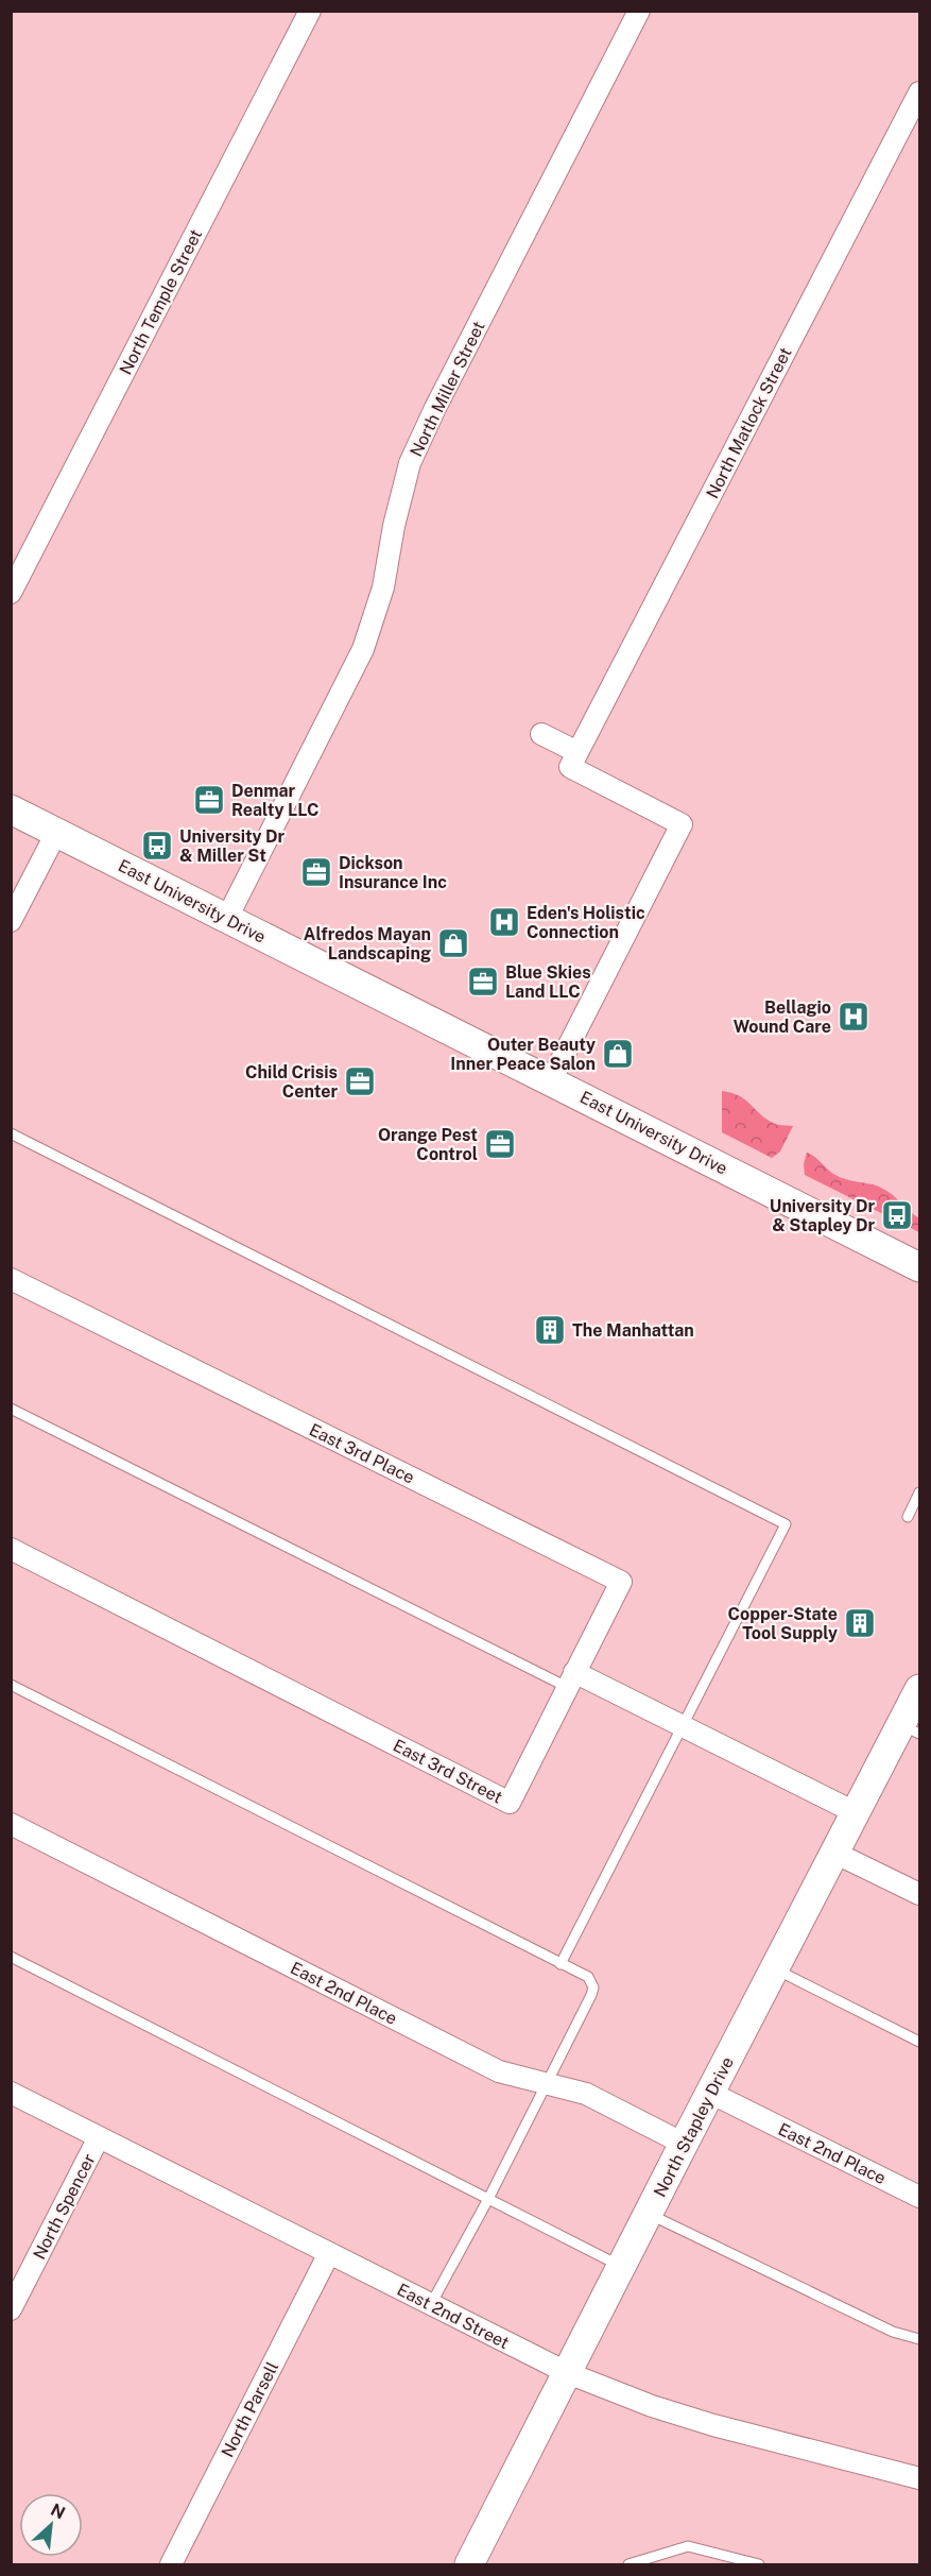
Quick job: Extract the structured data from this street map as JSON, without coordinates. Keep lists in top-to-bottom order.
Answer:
{
  "streets": {
    "main road": ["East University Drive", "North Stapley Drive"],
    "street": [
      "North Temple Street",
      "North Miller Street",
      "North Matlock Street",
      "East 3rd Place",
      "East 3rd Street",
      "East 2nd Place",
      "North Spencer",
      "East 2nd Street",
      "North Parsell"
    ]
  },
  "crossings": [
    ["North Miller Street", "East University Drive"],
    ["East 3rd Place", "East 3rd Street"],
    ["East 2nd Place", "North Stapley Drive"],
    ["North Stapley Drive", "East 2nd Street"],
    ["North Spencer", "East 2nd Street"],
    ["East 2nd Street", "North Parsell"]
  ],
  "places": {
    "office": [
      "Denmar Realty LLC",
      "Dickson Insurance Inc",
      "Blue Skies Land LLC",
      "Child Crisis Center",
      "Orange Pest Control"
    ],
    "bus stop": ["University Dr & Miller St", "University Dr & Stapley Dr"],
    "hospital": ["Eden's Holistic Connection", "Bellagio Wound Care"],
    "shop": ["Alfredos Mayan Landscaping", "Outer Beauty Inner Peace Salon"],
    "building": ["The Manhattan", "Copper-State Tool Supply"]
  },
  "north": "top right"
}
